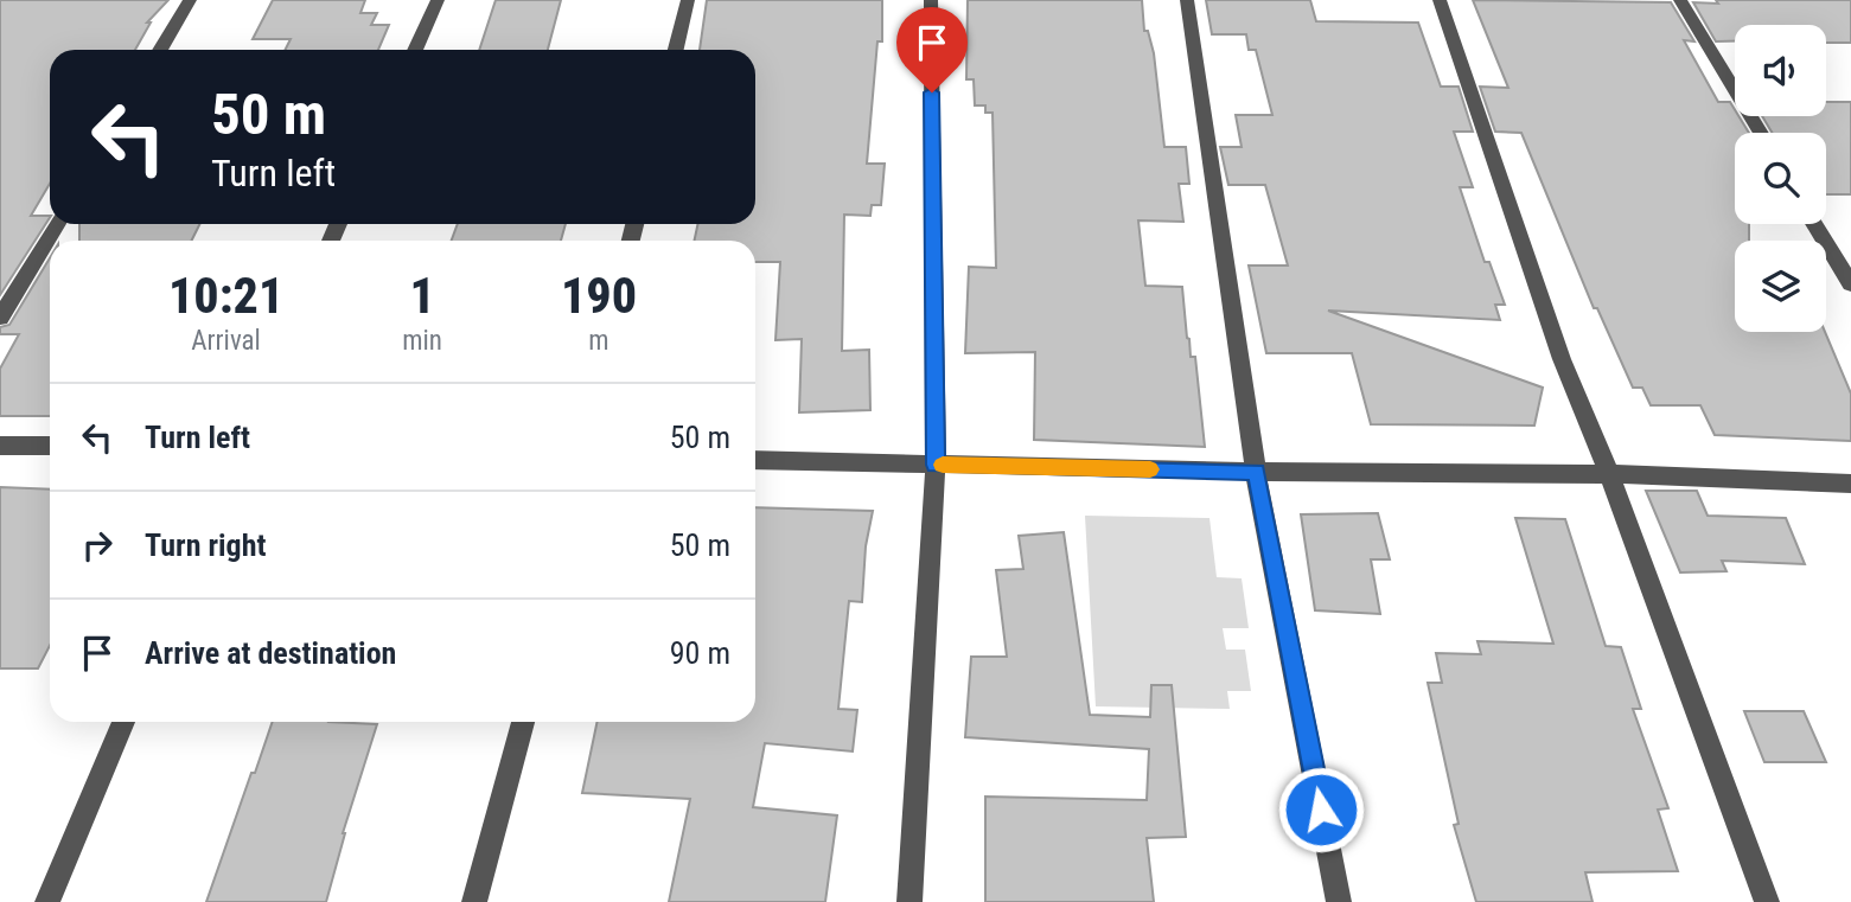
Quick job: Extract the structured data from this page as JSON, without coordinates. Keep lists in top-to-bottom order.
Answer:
{
  "page": {
    "turn": ["50 m", "Turn left"],
    "eta": [
      "10:21",
      "Arrival",
      "1",
      "min",
      "190",
      "m"
    ],
    "list": [
      {
        "name": "Turn left",
        "value": "50 m"
      },
      {
        "name": "Turn right",
        "value": "50 m"
      },
      {
        "name": "Arrive at destination",
        "value": "90 m"
      }
    ]
  }
}
